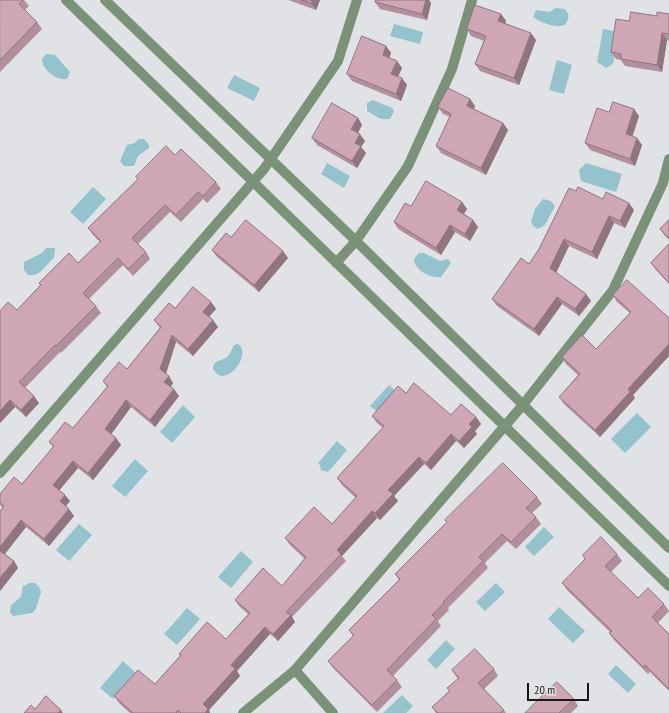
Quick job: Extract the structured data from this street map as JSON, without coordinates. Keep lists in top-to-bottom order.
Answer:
{
  "scale_bar": "20 m"
}
